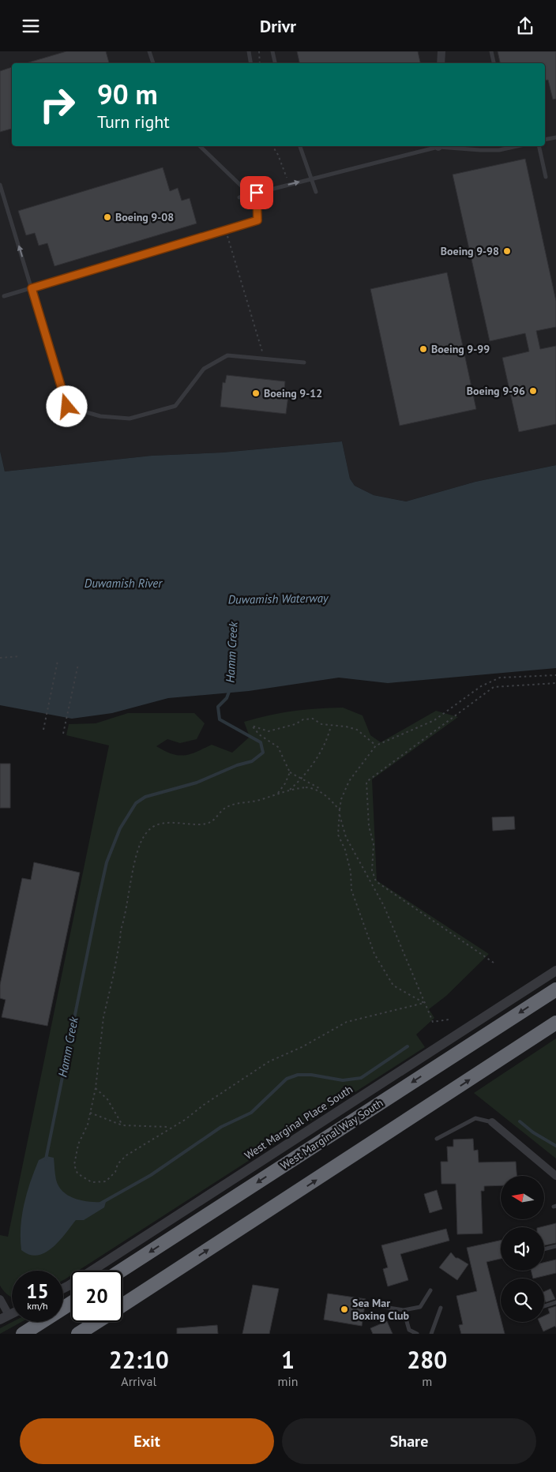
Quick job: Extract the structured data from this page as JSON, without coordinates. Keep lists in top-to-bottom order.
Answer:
{
  "streets": {
    "highway": ["West Marginal Way South"],
    "street": ["West Marginal Place South"]
  },
  "water": ["Duwamish River", "Duwamish Waterway", "Hamm Creek"],
  "places": [
    "Boeing 9-08",
    "Boeing 9-98",
    "Boeing 9-99",
    "Boeing 9-96",
    "Boeing 9-12",
    "Sea Mar Boxing Club"
  ],
  "north": "left",
  "page": {
    "header": "Drivr",
    "turn": ["90 m", "Turn right"],
    "speed": "15 km/h",
    "limit": "20",
    "eta": [
      "22:10",
      "Arrival",
      "1",
      "min",
      "280",
      "m"
    ],
    "buttons": ["Exit", "Share"]
  }
}
